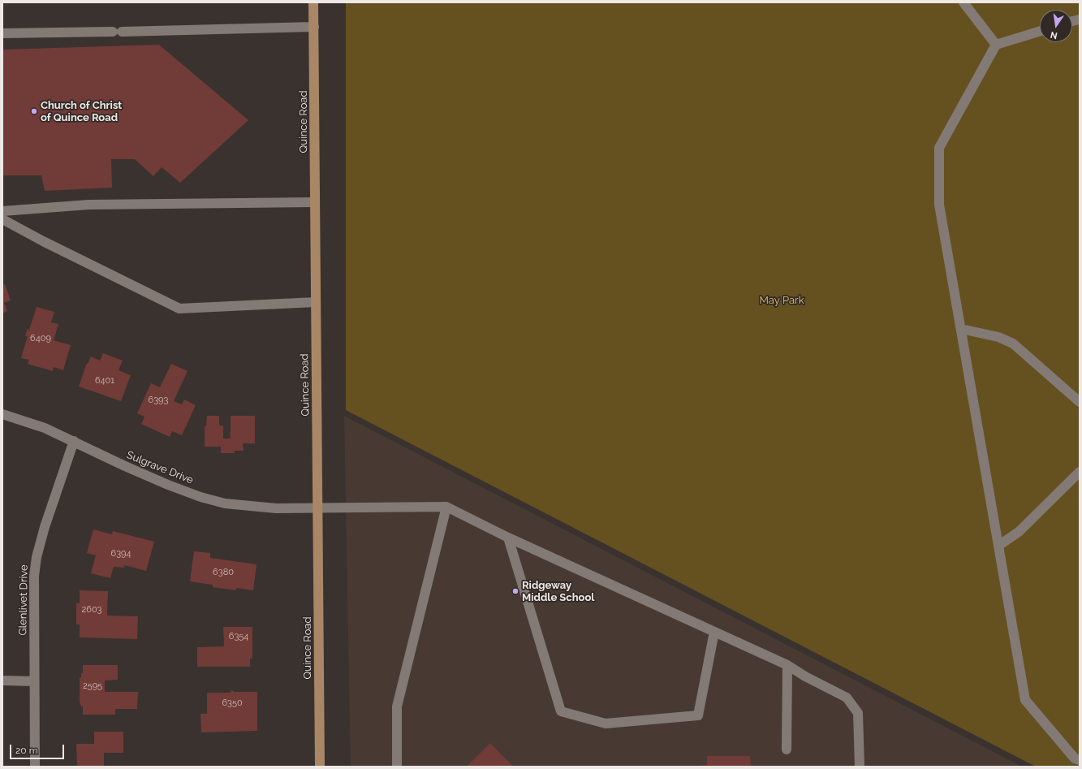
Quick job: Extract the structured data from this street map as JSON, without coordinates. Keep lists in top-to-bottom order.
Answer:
{
  "streets": {
    "main road": ["Quince Road"],
    "street": ["Sulgrave Drive", "Glenlivet Drive"]
  },
  "crossings": [
    ["Quince Road", "Sulgrave Drive"],
    ["Sulgrave Drive", "Glenlivet Drive"]
  ],
  "parks": ["May Park"],
  "places": ["Church of Christ of Quince Road", "Ridgeway Middle School"],
  "house_numbers": [
    "6409",
    "6401",
    "6393",
    "6394",
    "6380",
    "2603",
    "6354",
    "2595",
    "6350"
  ],
  "scale_bar": "20 m",
  "north": "bottom"
}
